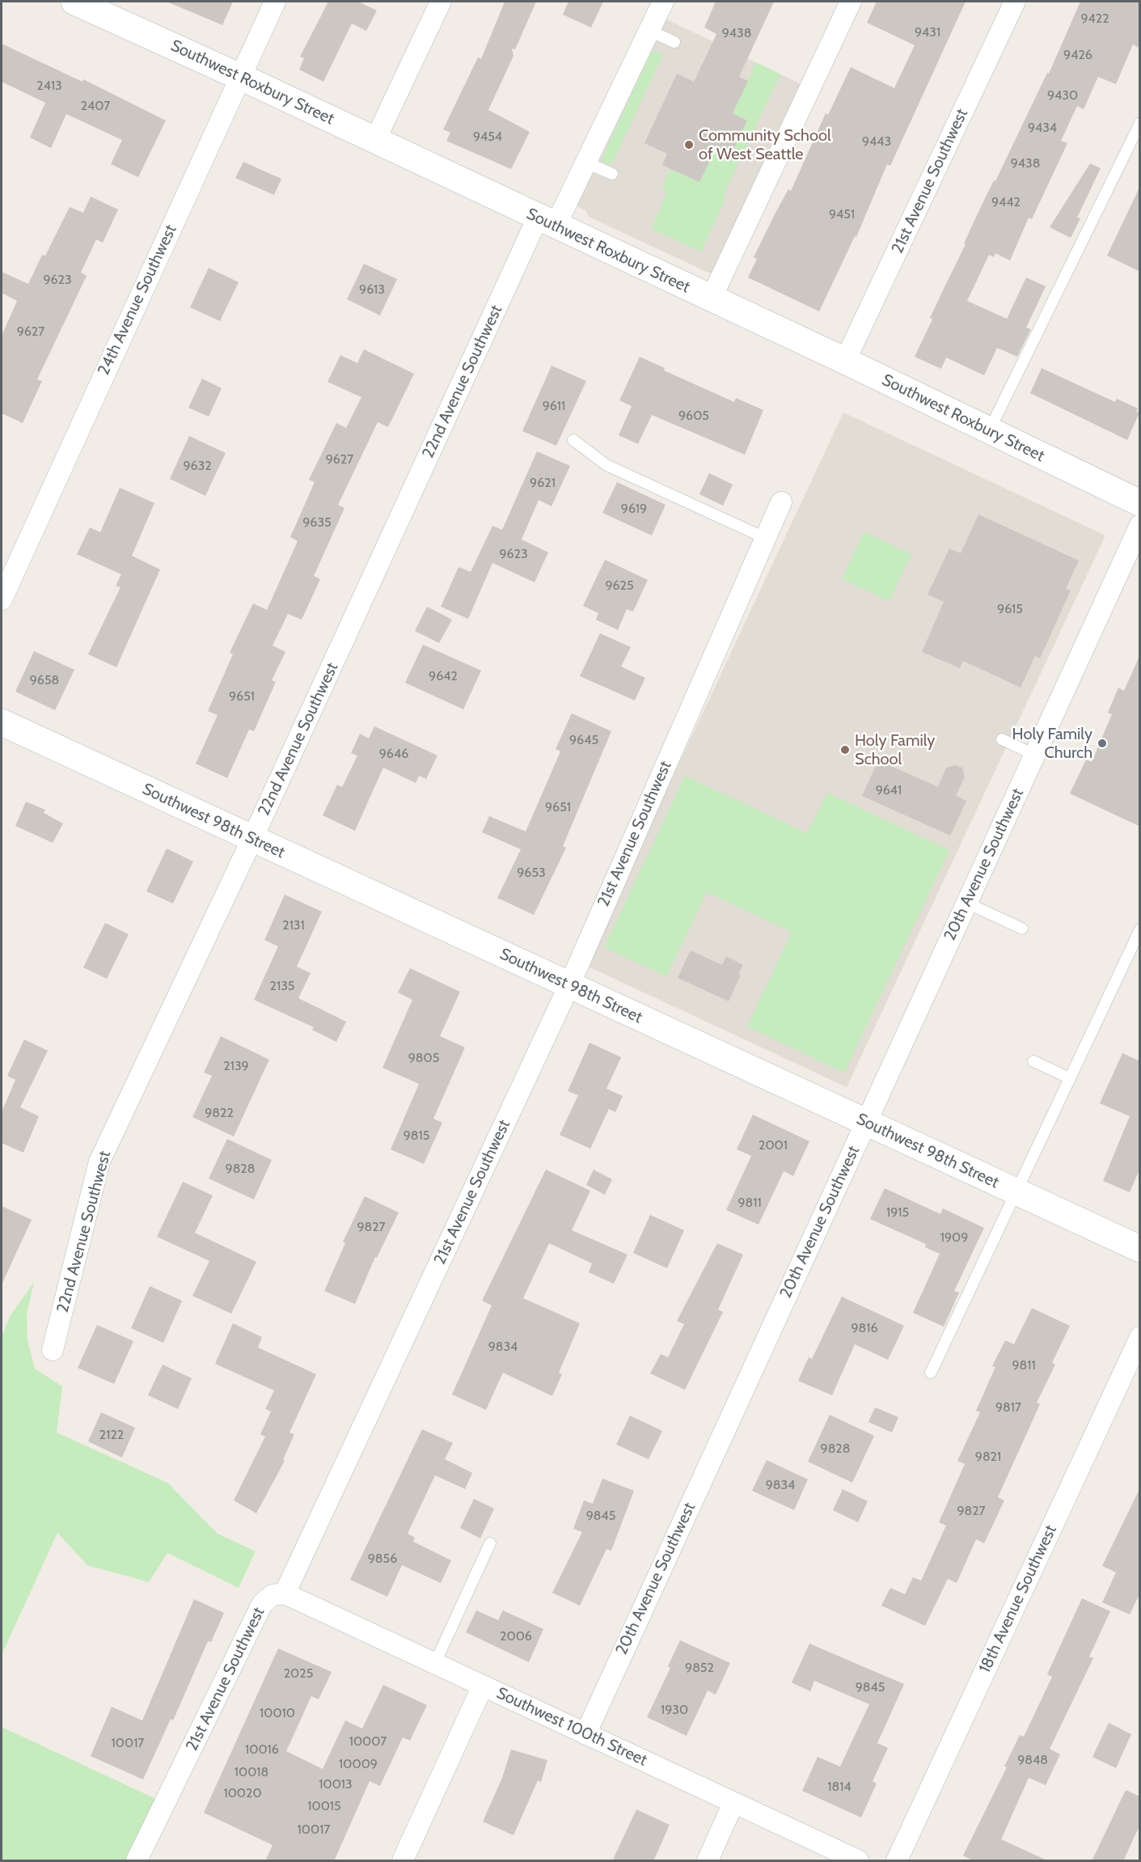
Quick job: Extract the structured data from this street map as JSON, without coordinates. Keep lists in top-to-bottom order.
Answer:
{
  "streets": {
    "street": [
      "Southwest Roxbury Street",
      "21st Avenue Southwest",
      "24th Avenue Southwest",
      "22nd Avenue Southwest",
      "Southwest 98th Street",
      "20th Avenue Southwest",
      "18th Avenue Southwest",
      "Southwest 100th Street"
    ]
  },
  "crossings": [
    ["Southwest Roxbury Street", "21st Avenue Southwest"],
    ["Southwest Roxbury Street", "24th Avenue Southwest"],
    ["Southwest Roxbury Street", "22nd Avenue Southwest"],
    ["21st Avenue Southwest", "Southwest 98th Street"],
    ["21st Avenue Southwest", "Southwest 100th Street"],
    ["22nd Avenue Southwest", "Southwest 98th Street"],
    ["Southwest 98th Street", "20th Avenue Southwest"],
    ["20th Avenue Southwest", "Southwest 100th Street"]
  ],
  "places": ["Community School of West Seattle", "Holy Family Church", "Holy Family School"],
  "house_numbers": [
    "9422",
    "9431",
    "9438",
    "9426",
    "2413",
    "9430",
    "2407",
    "9434",
    "9454",
    "9443",
    "9438",
    "9442",
    "9451",
    "9623",
    "9613",
    "9627",
    "9611",
    "9605",
    "9627",
    "9632",
    "9621",
    "9619",
    "9635",
    "9623",
    "9625",
    "9615",
    "9642",
    "9658",
    "9651",
    "9645",
    "9646",
    "9641",
    "9651",
    "9653",
    "2131",
    "2135",
    "9805",
    "2139",
    "9822",
    "9815",
    "2001",
    "9828",
    "9811",
    "1915",
    "9827",
    "1909",
    "9816",
    "9834",
    "9811",
    "9817",
    "2122",
    "9828",
    "9821",
    "9834",
    "9827",
    "9845",
    "9856",
    "2006",
    "9852",
    "2025",
    "9845",
    "1930",
    "10010",
    "10007",
    "10017",
    "10016",
    "9848",
    "10009",
    "10018",
    "10013",
    "1814",
    "10020",
    "10015",
    "10017"
  ]
}
